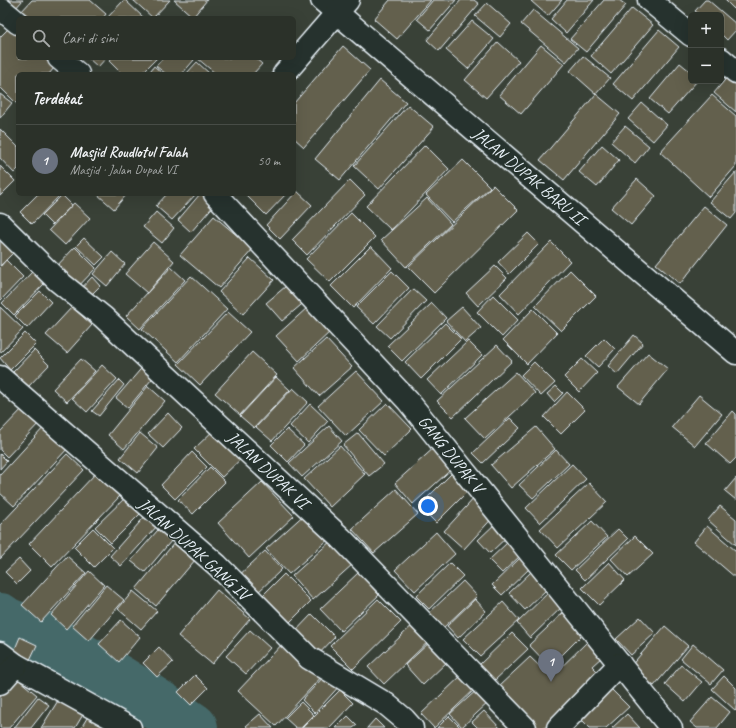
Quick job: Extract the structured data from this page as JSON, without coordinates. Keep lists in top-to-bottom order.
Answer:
{
  "streets": {
    "street": [
      "JALAN DUPAK BARU II",
      "GANG DUPAK V",
      "JALAN DUPAK VI",
      "JALAN DUPAK GANG IV"
    ]
  },
  "page": {
    "map_buttons": ["+", "−"],
    "search": "Cari di sini",
    "heading": "Terdekat",
    "list": [
      {
        "mark": "1",
        "name": "Masjid Roudlotul Falah",
        "note": "Masjid · Jalan Dupak VI",
        "value": "50 m"
      }
    ],
    "pins": "1"
  }
}
